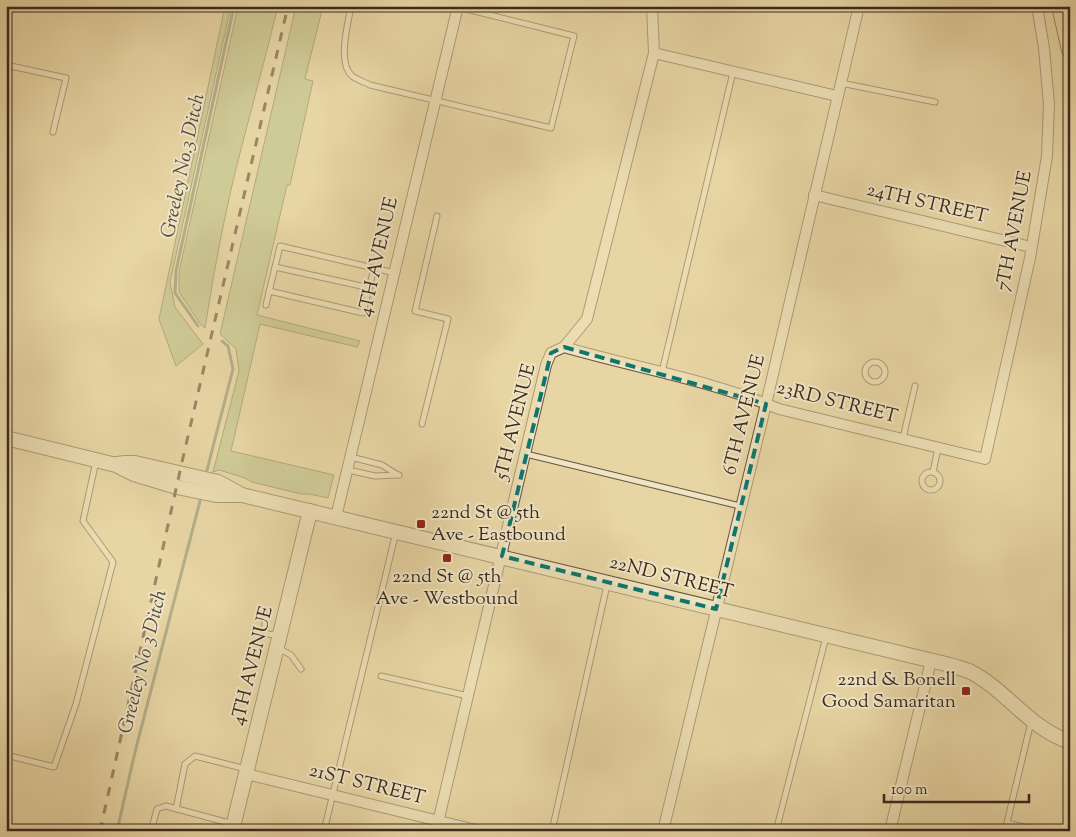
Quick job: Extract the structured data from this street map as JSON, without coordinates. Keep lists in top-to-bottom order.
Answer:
{
  "streets": {
    "street": [
      "24TH STREET",
      "7TH AVENUE",
      "4TH AVENUE",
      "23RD STREET",
      "6TH AVENUE",
      "5TH AVENUE",
      "22ND STREET",
      "21ST STREET"
    ]
  },
  "crossings": [
    ["24TH STREET", "7TH AVENUE"],
    ["24TH STREET", "6TH AVENUE"],
    ["7TH AVENUE", "23RD STREET"],
    ["4TH AVENUE", "22ND STREET"],
    ["4TH AVENUE", "21ST STREET"],
    ["23RD STREET", "6TH AVENUE"],
    ["23RD STREET", "5TH AVENUE"],
    ["6TH AVENUE", "22ND STREET"],
    ["5TH AVENUE", "22ND STREET"],
    ["5TH AVENUE", "21ST STREET"]
  ],
  "water": ["Greeley No.3 Ditch", "Greeley No 3 Ditch"],
  "places": {
    "transit": ["22nd St @ 5th Ave - Eastbound", "22nd St @ 5th Ave - Westbound", "22nd & Bonell Good Samaritan"]
  },
  "scale_bar": "100 m"
}
